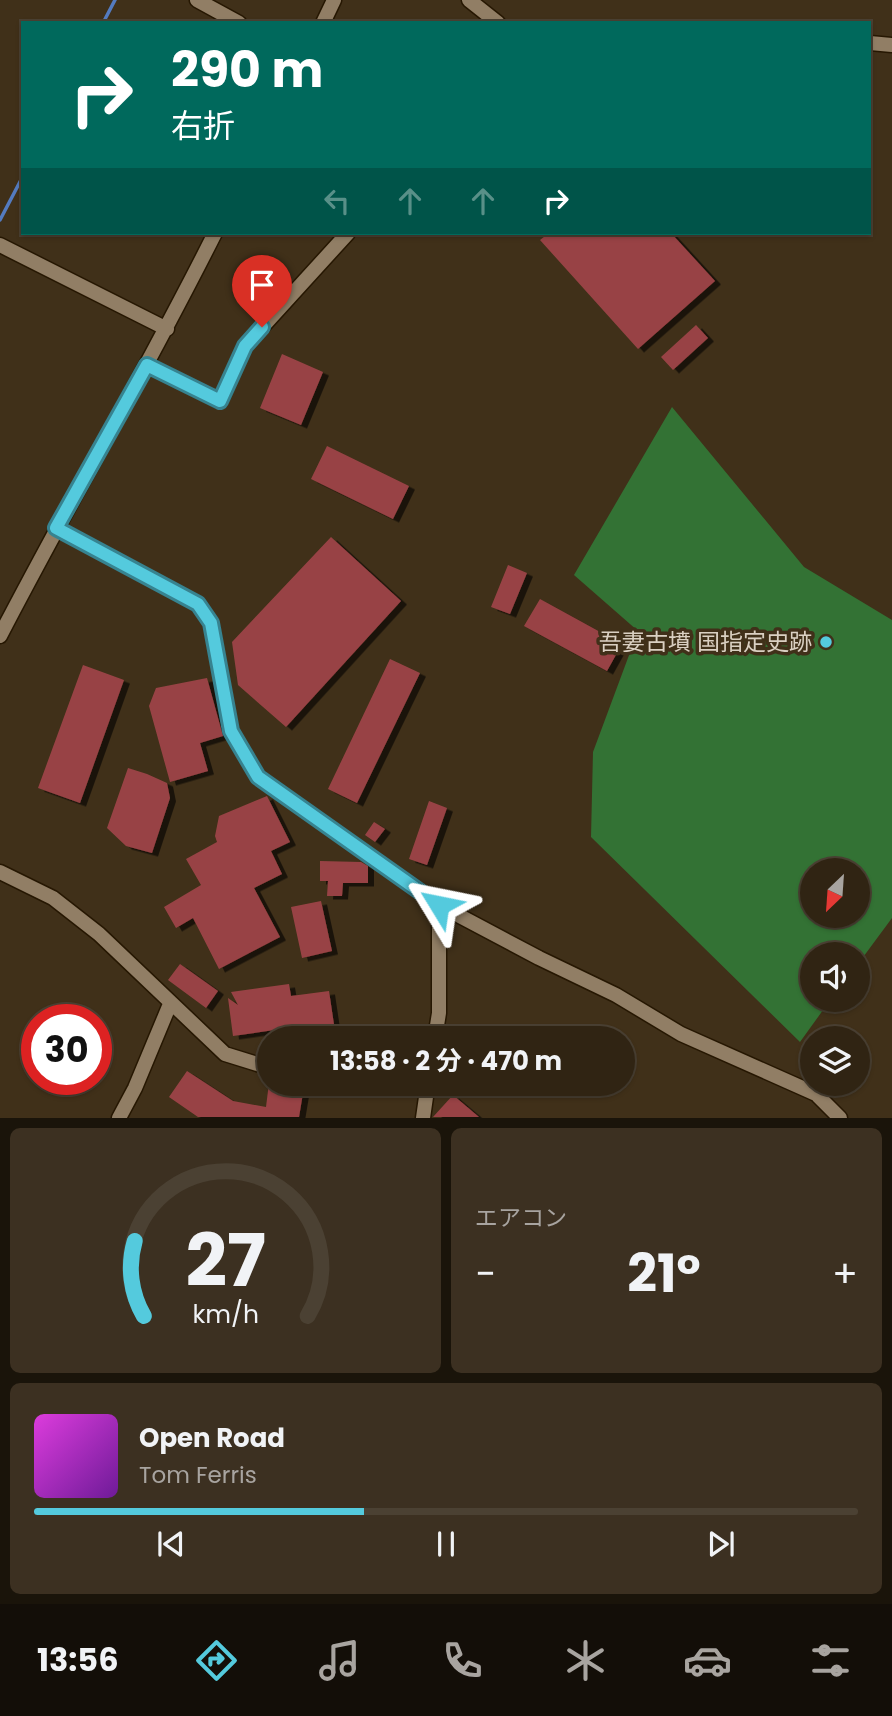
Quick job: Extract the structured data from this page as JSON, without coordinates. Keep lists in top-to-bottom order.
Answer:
{
  "places": ["吾妻古墳 国指定史跡"],
  "north": "bottom left",
  "page": {
    "turn": ["290 m", "右折"],
    "limit": "30",
    "trip": "13:58 · 2 分 · 470 m",
    "tile": "エアコン",
    "heat": ["−", "21°", "+"],
    "song": ["Open Road", "Tom Ferris"],
    "tabs": "13:56",
    "gauge": ["27", "km/h"]
  }
}
